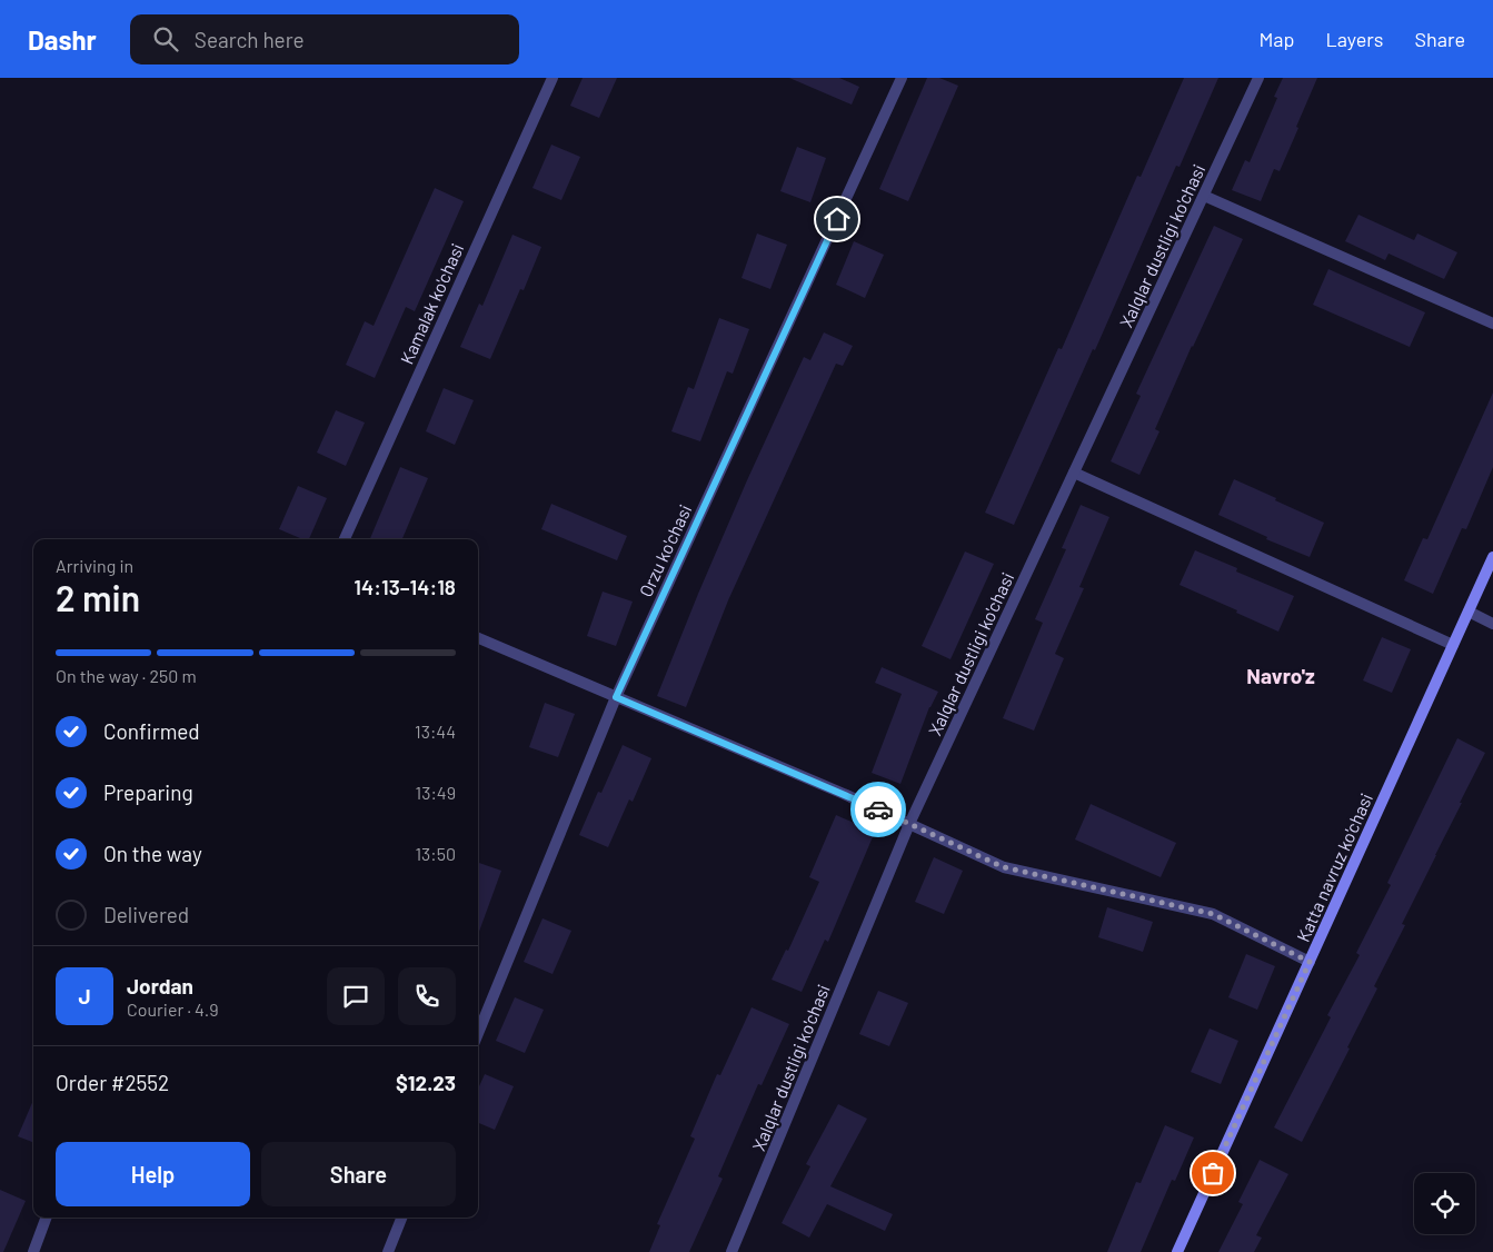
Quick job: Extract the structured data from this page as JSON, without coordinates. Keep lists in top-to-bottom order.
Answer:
{
  "streets": {
    "street": [
      "Xalqlar dustligi ko'chasi",
      "Kamalak ko'chasi",
      "Orzu ko'chasi",
      "Katta navruz ko'chasi"
    ]
  },
  "districts": ["Navro'z"],
  "page": {
    "header": "Dashr",
    "search": "Search here",
    "nav": ["Map", "Layers", "Share"],
    "heading": ["2 min", "Arriving in", "14:13–14:18"],
    "panel": [
      "Jordan",
      "Courier · 4.9",
      "Order #2552",
      "$12.23"
    ],
    "bar": "On the way · 250 m",
    "list": [
      ["Confirmed", "13:44"],
      ["Preparing", "13:49"],
      ["On the way", "13:50"],
      "Delivered"
    ],
    "round": "J",
    "buttons": ["Help", "Share"]
  }
}
